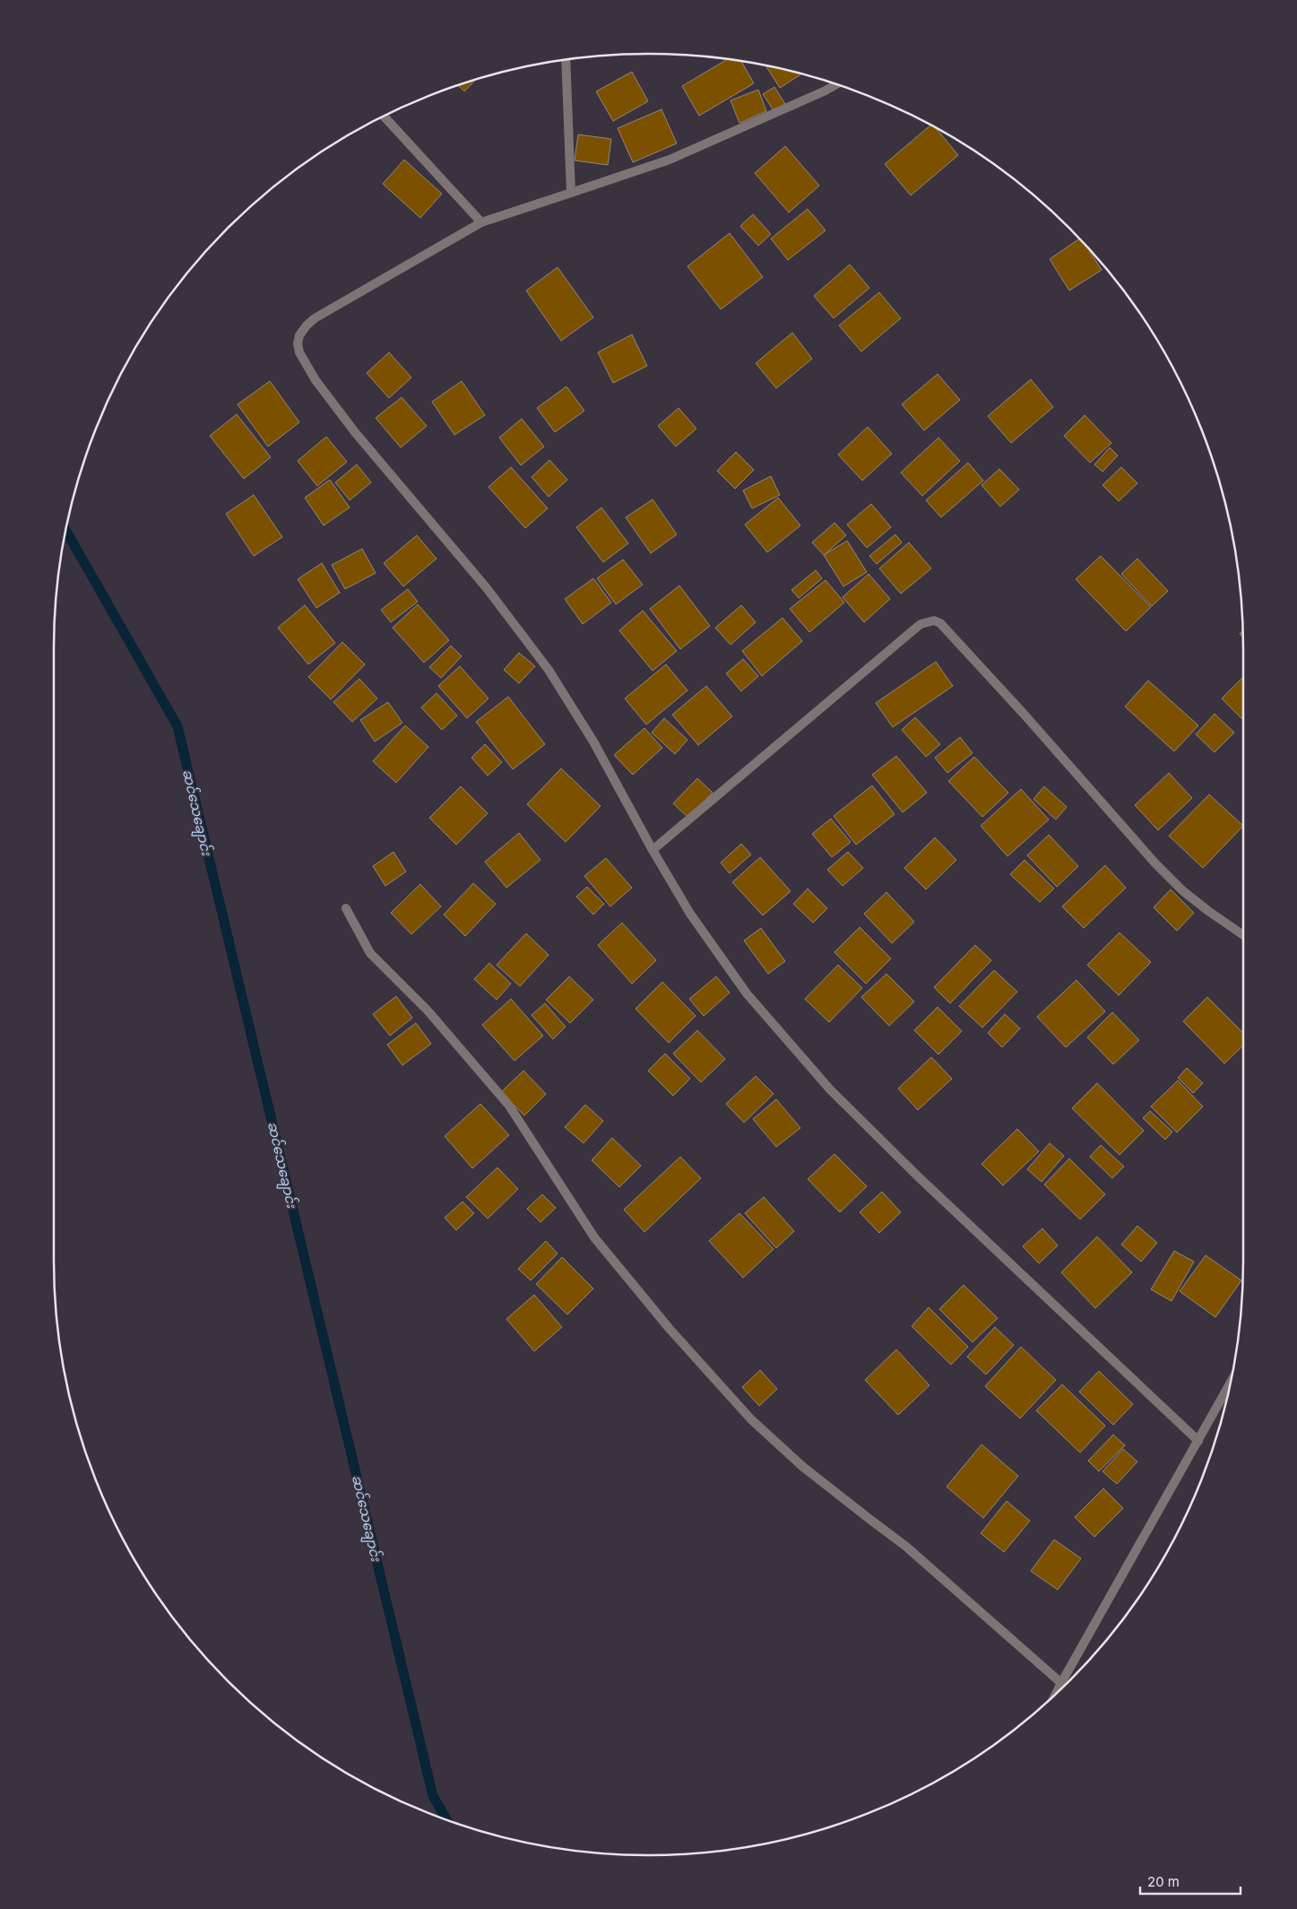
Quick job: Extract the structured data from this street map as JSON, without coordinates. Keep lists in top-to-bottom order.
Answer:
{
  "water": ["ဆင်သေချောင်း"],
  "scale_bar": "20 m"
}
